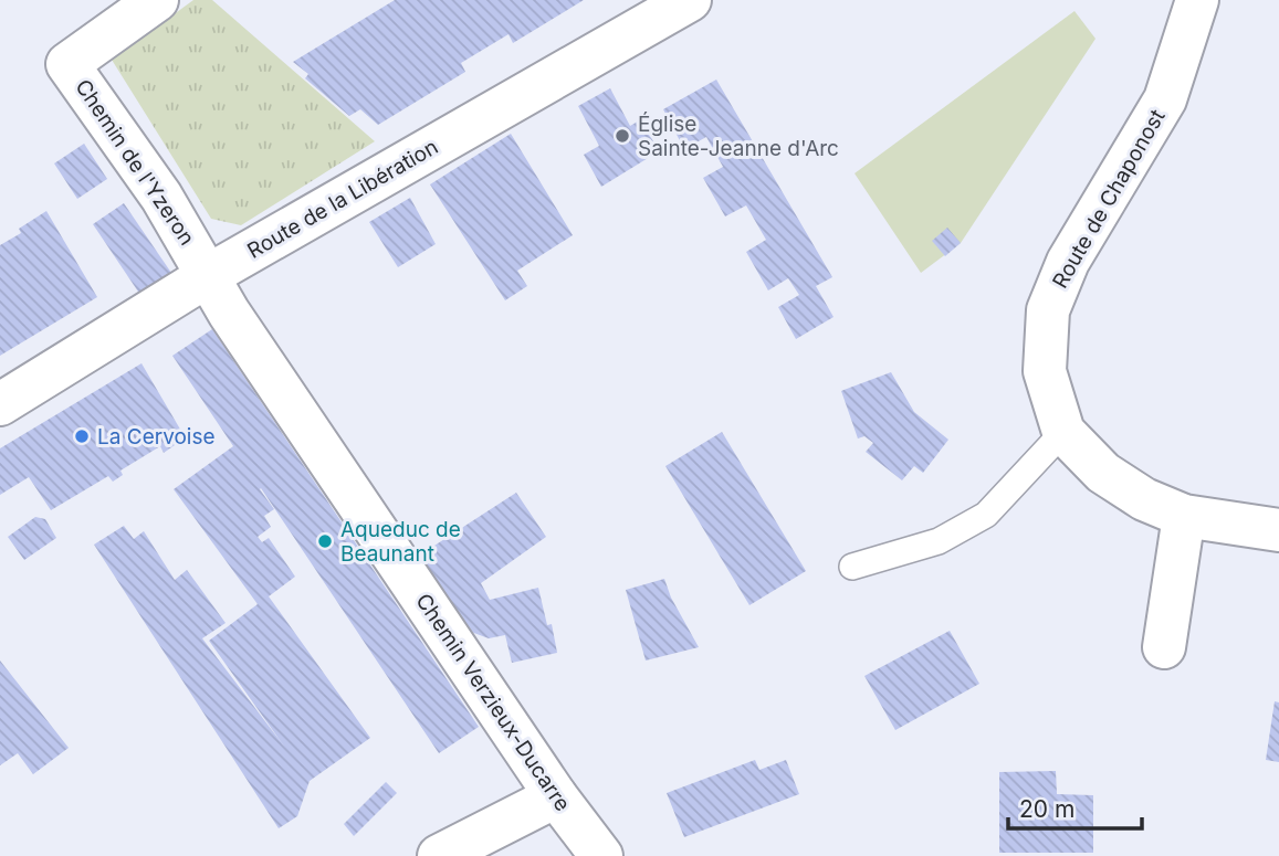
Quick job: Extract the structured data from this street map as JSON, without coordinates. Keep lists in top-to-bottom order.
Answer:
{
  "streets": {
    "street": [
      "Chemin de l'Yzeron",
      "Route de la Libération",
      "Route de Chaponost",
      "Chemin Verzieux-Ducarre"
    ]
  },
  "crossings": [
    ["Chemin de l'Yzeron", "Route de la Libération"],
    ["Chemin de l'Yzeron", "Chemin Verzieux-Ducarre"],
    ["Route de la Libération", "Chemin Verzieux-Ducarre"]
  ],
  "places": ["Église Sainte-Jeanne d'Arc", "La Cervoise", "Aqueduc de Beaunant"],
  "scale_bar": "20 m"
}
